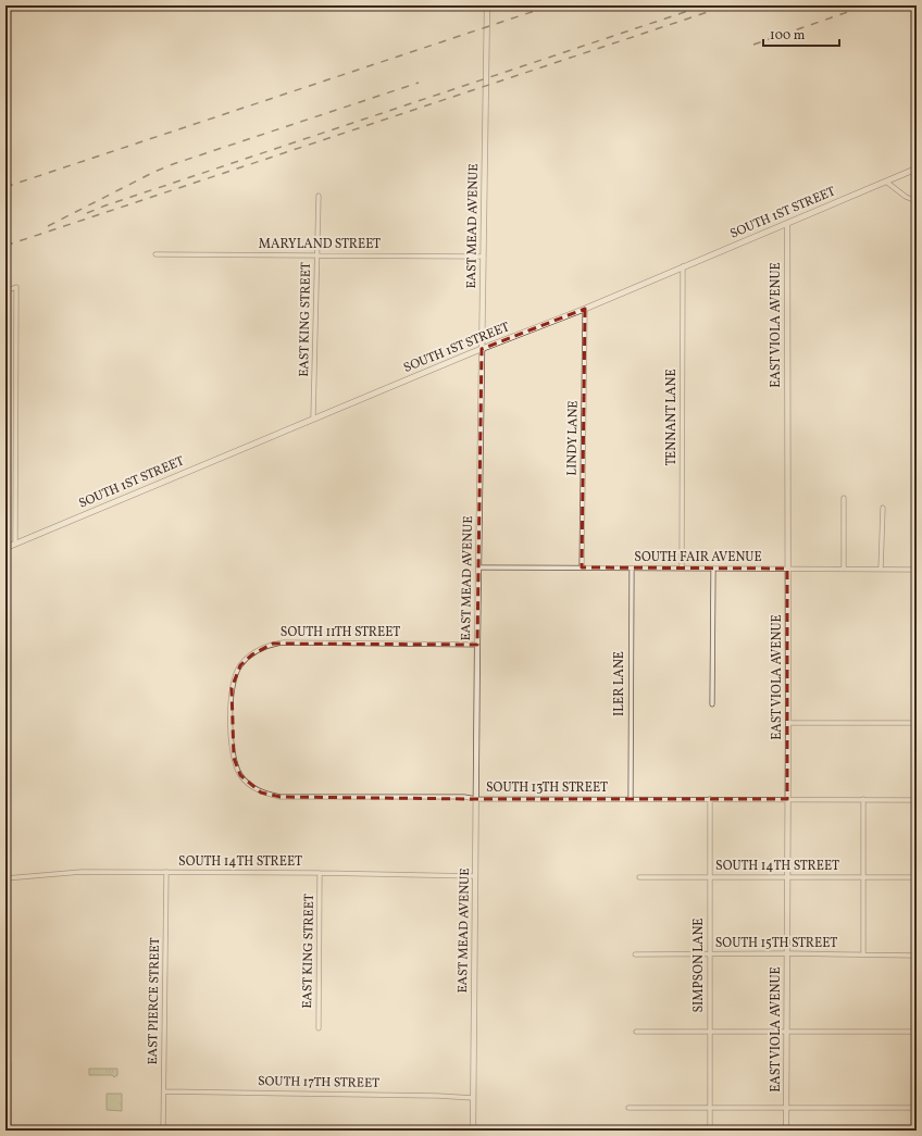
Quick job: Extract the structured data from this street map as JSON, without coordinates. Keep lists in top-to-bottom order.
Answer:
{
  "streets": {
    "main road": ["SOUTH 1ST STREET"],
    "street": [
      "EAST MEAD AVENUE",
      "MARYLAND STREET",
      "EAST KING STREET",
      "EAST VIOLA AVENUE",
      "TENNANT LANE",
      "LINDY LANE",
      "SOUTH FAIR AVENUE",
      "SOUTH 11TH STREET",
      "ILER LANE",
      "SOUTH 13TH STREET",
      "SOUTH 14TH STREET",
      "SOUTH 15TH STREET",
      "SIMPSON LANE",
      "EAST PIERCE STREET",
      "SOUTH 17TH STREET"
    ]
  },
  "crossings": [
    ["SOUTH 1ST STREET", "EAST MEAD AVENUE"],
    ["SOUTH 1ST STREET", "EAST KING STREET"],
    ["SOUTH 1ST STREET", "EAST VIOLA AVENUE"],
    ["SOUTH 1ST STREET", "TENNANT LANE"],
    ["SOUTH 1ST STREET", "LINDY LANE"],
    ["EAST MEAD AVENUE", "MARYLAND STREET"],
    ["EAST MEAD AVENUE", "SOUTH FAIR AVENUE"],
    ["EAST MEAD AVENUE", "SOUTH 11TH STREET"],
    ["EAST MEAD AVENUE", "SOUTH 13TH STREET"],
    ["EAST MEAD AVENUE", "SOUTH 14TH STREET"],
    ["EAST MEAD AVENUE", "SOUTH 17TH STREET"],
    ["MARYLAND STREET", "EAST KING STREET"],
    ["EAST KING STREET", "SOUTH 14TH STREET"],
    ["EAST VIOLA AVENUE", "SOUTH FAIR AVENUE"],
    ["EAST VIOLA AVENUE", "SOUTH 13TH STREET"],
    ["EAST VIOLA AVENUE", "SOUTH 14TH STREET"],
    ["EAST VIOLA AVENUE", "SOUTH 15TH STREET"],
    ["TENNANT LANE", "SOUTH FAIR AVENUE"],
    ["LINDY LANE", "SOUTH FAIR AVENUE"],
    ["SOUTH FAIR AVENUE", "ILER LANE"],
    ["SOUTH 11TH STREET", "SOUTH 13TH STREET"],
    ["ILER LANE", "SOUTH 13TH STREET"],
    ["SOUTH 13TH STREET", "SIMPSON LANE"],
    ["SOUTH 14TH STREET", "SIMPSON LANE"],
    ["SOUTH 14TH STREET", "EAST PIERCE STREET"],
    ["SOUTH 15TH STREET", "SIMPSON LANE"],
    ["EAST PIERCE STREET", "SOUTH 17TH STREET"]
  ],
  "scale_bar": "100 m"
}
